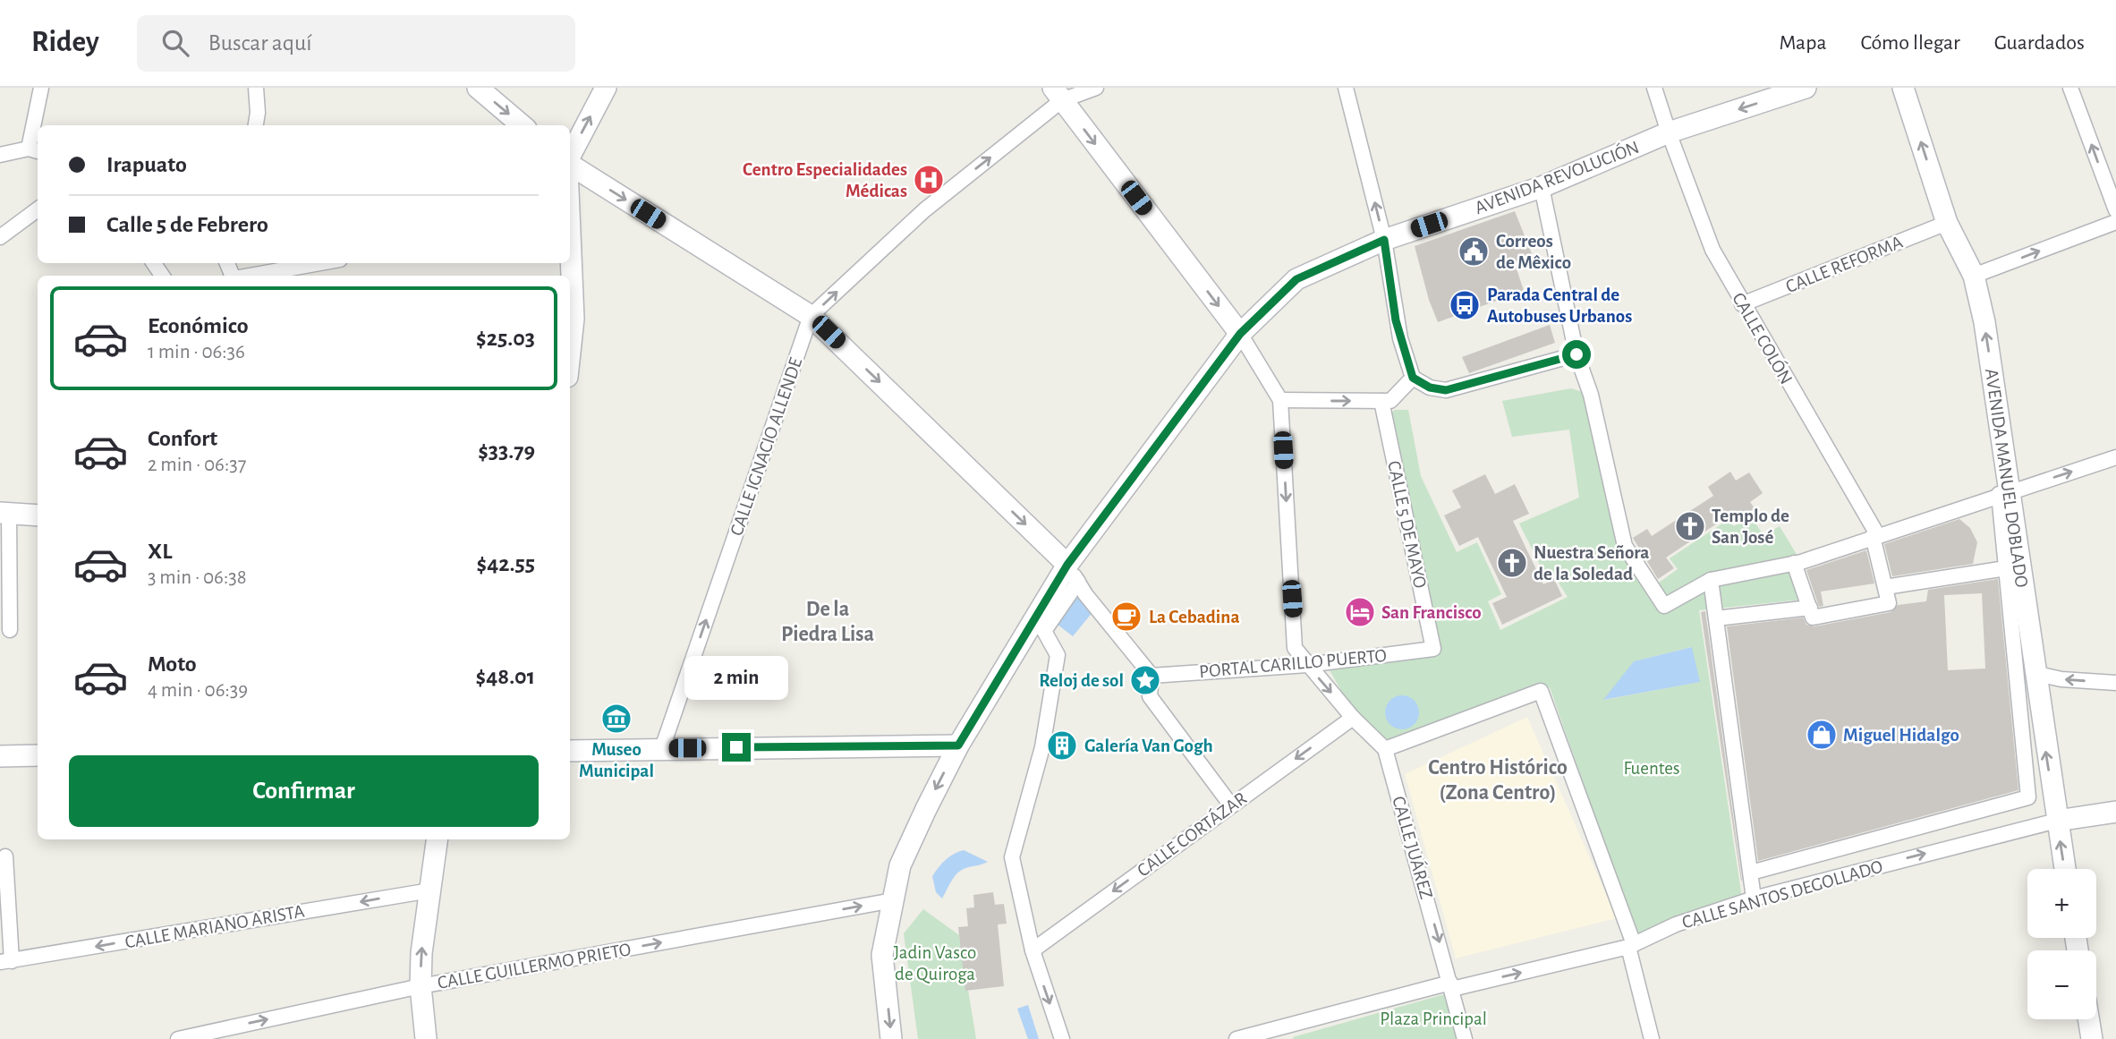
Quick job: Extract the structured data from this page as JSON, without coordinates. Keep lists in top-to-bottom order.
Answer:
{
  "streets": {
    "street": [
      "AVENIDA REVOLUCIÓN",
      "CALLE REFORMA",
      "CALLE COLÓN",
      "CALLE IGNACIO ALLENDE",
      "AVENIDA MANUEL DOBLADO",
      "CALLE 5 DE MAYO",
      "PORTAL CARILLO PUERTO",
      "CALLE CORTÁZAR",
      "CALLE JUÁREZ",
      "CALLE SANTOS DEGOLLADO",
      "CALLE MARIANO ARISTA",
      "CALLE GUILLERMO PRIETO"
    ]
  },
  "crossings": [
    ["AVENIDA REVOLUCIÓN", "CALLE COLÓN"],
    ["AVENIDA REVOLUCIÓN", "CALLE GUILLERMO PRIETO"],
    ["CALLE REFORMA", "CALLE COLÓN"],
    ["CALLE REFORMA", "AVENIDA MANUEL DOBLADO"],
    ["AVENIDA MANUEL DOBLADO", "CALLE SANTOS DEGOLLADO"],
    ["CALLE 5 DE MAYO", "PORTAL CARILLO PUERTO"],
    ["CALLE JUÁREZ", "CALLE SANTOS DEGOLLADO"]
  ],
  "one_way": [
    "CALLE IGNACIO ALLENDE",
    "AVENIDA MANUEL DOBLADO",
    "CALLE CORTÁZAR",
    "CALLE JUÁREZ",
    "CALLE SANTOS DEGOLLADO",
    "CALLE MARIANO ARISTA",
    "CALLE GUILLERMO PRIETO"
  ],
  "districts": ["De la Piedra Lisa", "Centro Histórico (Zona Centro)"],
  "parks": ["Fuentes", "Jadin Vasco de Quiroga", "Plaza Principal"],
  "places": {
    "hospital": ["Centro Especialidades Médicas"],
    "public building": ["Correos de Mêxico"],
    "bus stop": ["Parada Central de Autobuses Urbanos"],
    "church": ["Templo de San José", "Nuestra Señora de la Soledad"],
    "hotel": ["San Francisco"],
    "cafe": ["La Cebadina"],
    "place": ["Reloj de sol"],
    "museum": ["Museo Municipal"],
    "shop": ["Miguel Hidalgo"],
    "building": ["Galería Van Gogh"]
  },
  "page": {
    "header": "Ridey",
    "search": "Buscar aquí",
    "nav": ["Mapa", "Cómo llegar", "Guardados"],
    "banner": ["Irapuato", "Calle 5 de Febrero"],
    "list": [
      {
        "name": "Económico",
        "note": "1 min · 06:36",
        "value": "$25.03"
      },
      {
        "name": "Confort",
        "note": "2 min · 06:37",
        "value": "$33.79"
      },
      {
        "name": "XL",
        "note": "3 min · 06:38",
        "value": "$42.55"
      },
      {
        "name": "Moto",
        "note": "4 min · 06:39",
        "value": "$48.01"
      }
    ],
    "bubble": "2 min",
    "buttons": "Confirmar",
    "map_buttons": ["+", "−"]
  }
}
